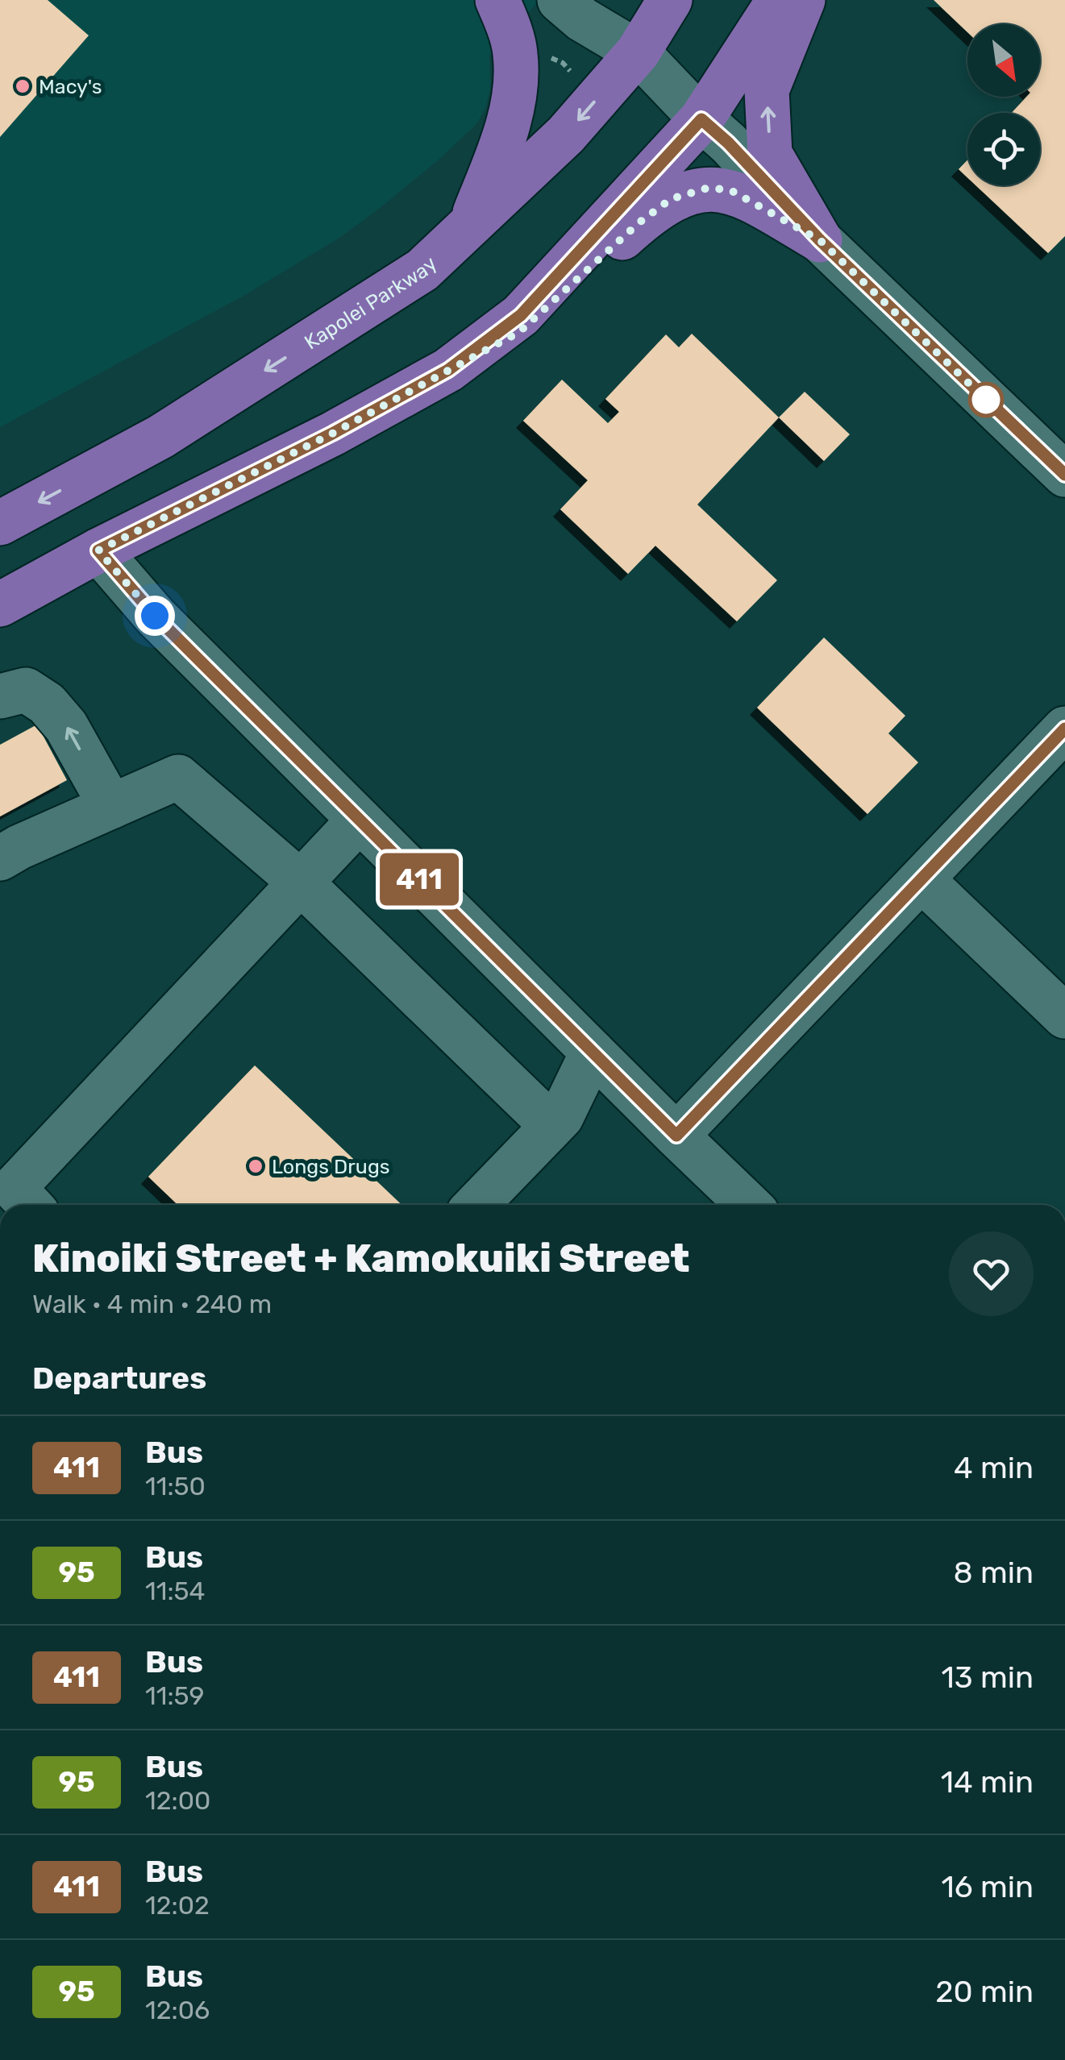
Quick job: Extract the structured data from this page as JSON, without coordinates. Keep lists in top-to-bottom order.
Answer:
{
  "streets": {
    "main road": ["Kapolei Parkway"]
  },
  "places": ["Macy's", "Longs Drugs"],
  "lines": ["bus line 411"],
  "north": "bottom right",
  "page": {
    "on_map": "411",
    "heading": [
      ["Kinoiki Street + Kamokuiki Street", "Walk · 4 min · 240 m"],
      "Departures"
    ],
    "list": [
      {
        "mark": "411",
        "name": "Bus",
        "note": "11:50",
        "value": "4 min"
      },
      {
        "mark": "95",
        "name": "Bus",
        "note": "11:54",
        "value": "8 min"
      },
      {
        "mark": "411",
        "name": "Bus",
        "note": "11:59",
        "value": "13 min"
      },
      {
        "mark": "95",
        "name": "Bus",
        "note": "12:00",
        "value": "14 min"
      },
      {
        "mark": "411",
        "name": "Bus",
        "note": "12:02",
        "value": "16 min"
      },
      {
        "mark": "95",
        "name": "Bus",
        "note": "12:06",
        "value": "20 min"
      }
    ]
  }
}
